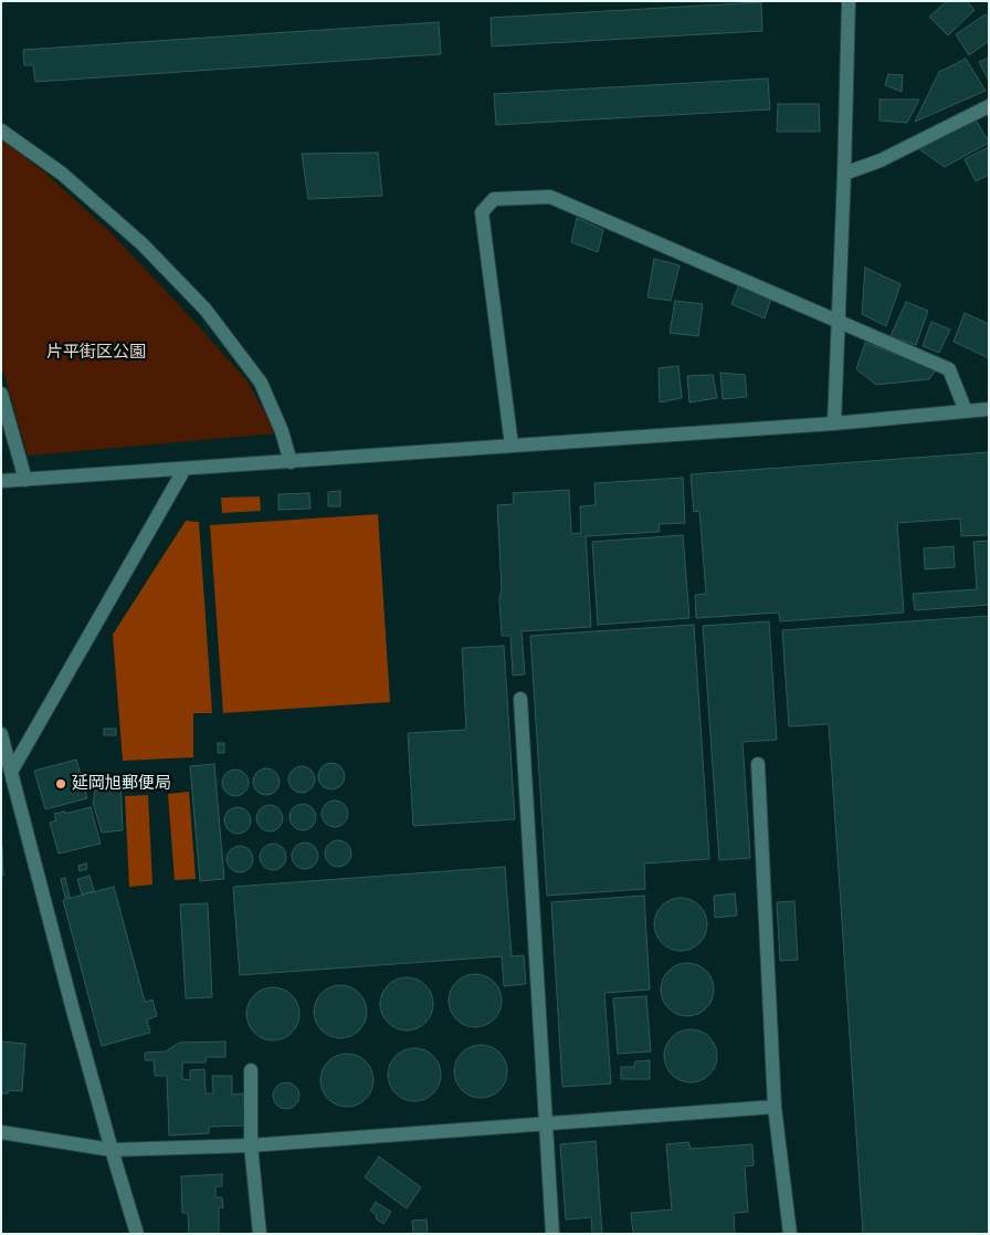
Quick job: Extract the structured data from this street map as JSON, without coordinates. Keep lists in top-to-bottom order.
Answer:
{
  "parks": ["片平街区公園"],
  "places": ["延岡旭郵便局"]
}
